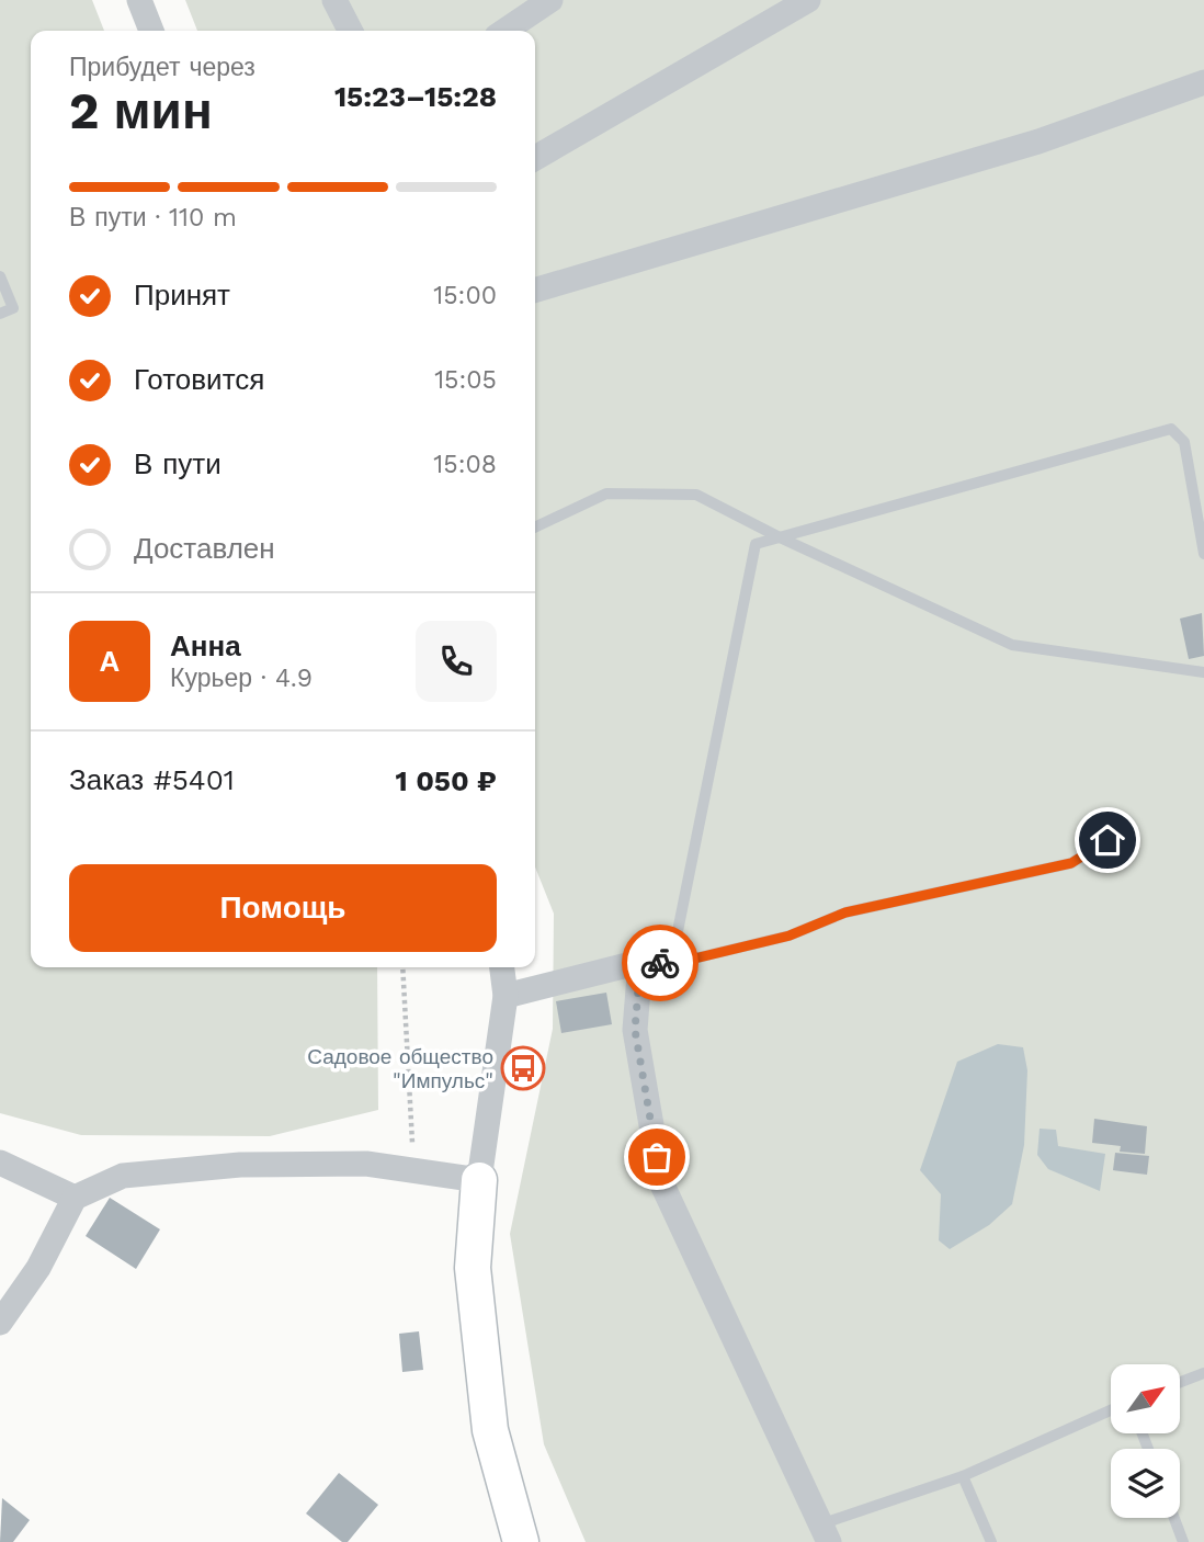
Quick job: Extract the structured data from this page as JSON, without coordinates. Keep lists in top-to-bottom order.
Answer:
{
  "places": {
    "bus stop": ["Садовое общество \"Импульс\""]
  },
  "north": "top right",
  "page": {
    "heading": ["2 мин", "Прибудет через", "15:23–15:28"],
    "panel": [
      "Анна",
      "Курьер · 4.9",
      "Заказ #5401",
      "1 050 ₽"
    ],
    "bar": "В пути · 110 m",
    "list": [
      ["Принят", "15:00"],
      ["Готовится", "15:05"],
      ["В пути", "15:08"],
      "Доставлен"
    ],
    "round": "А",
    "buttons": "Помощь"
  }
}
